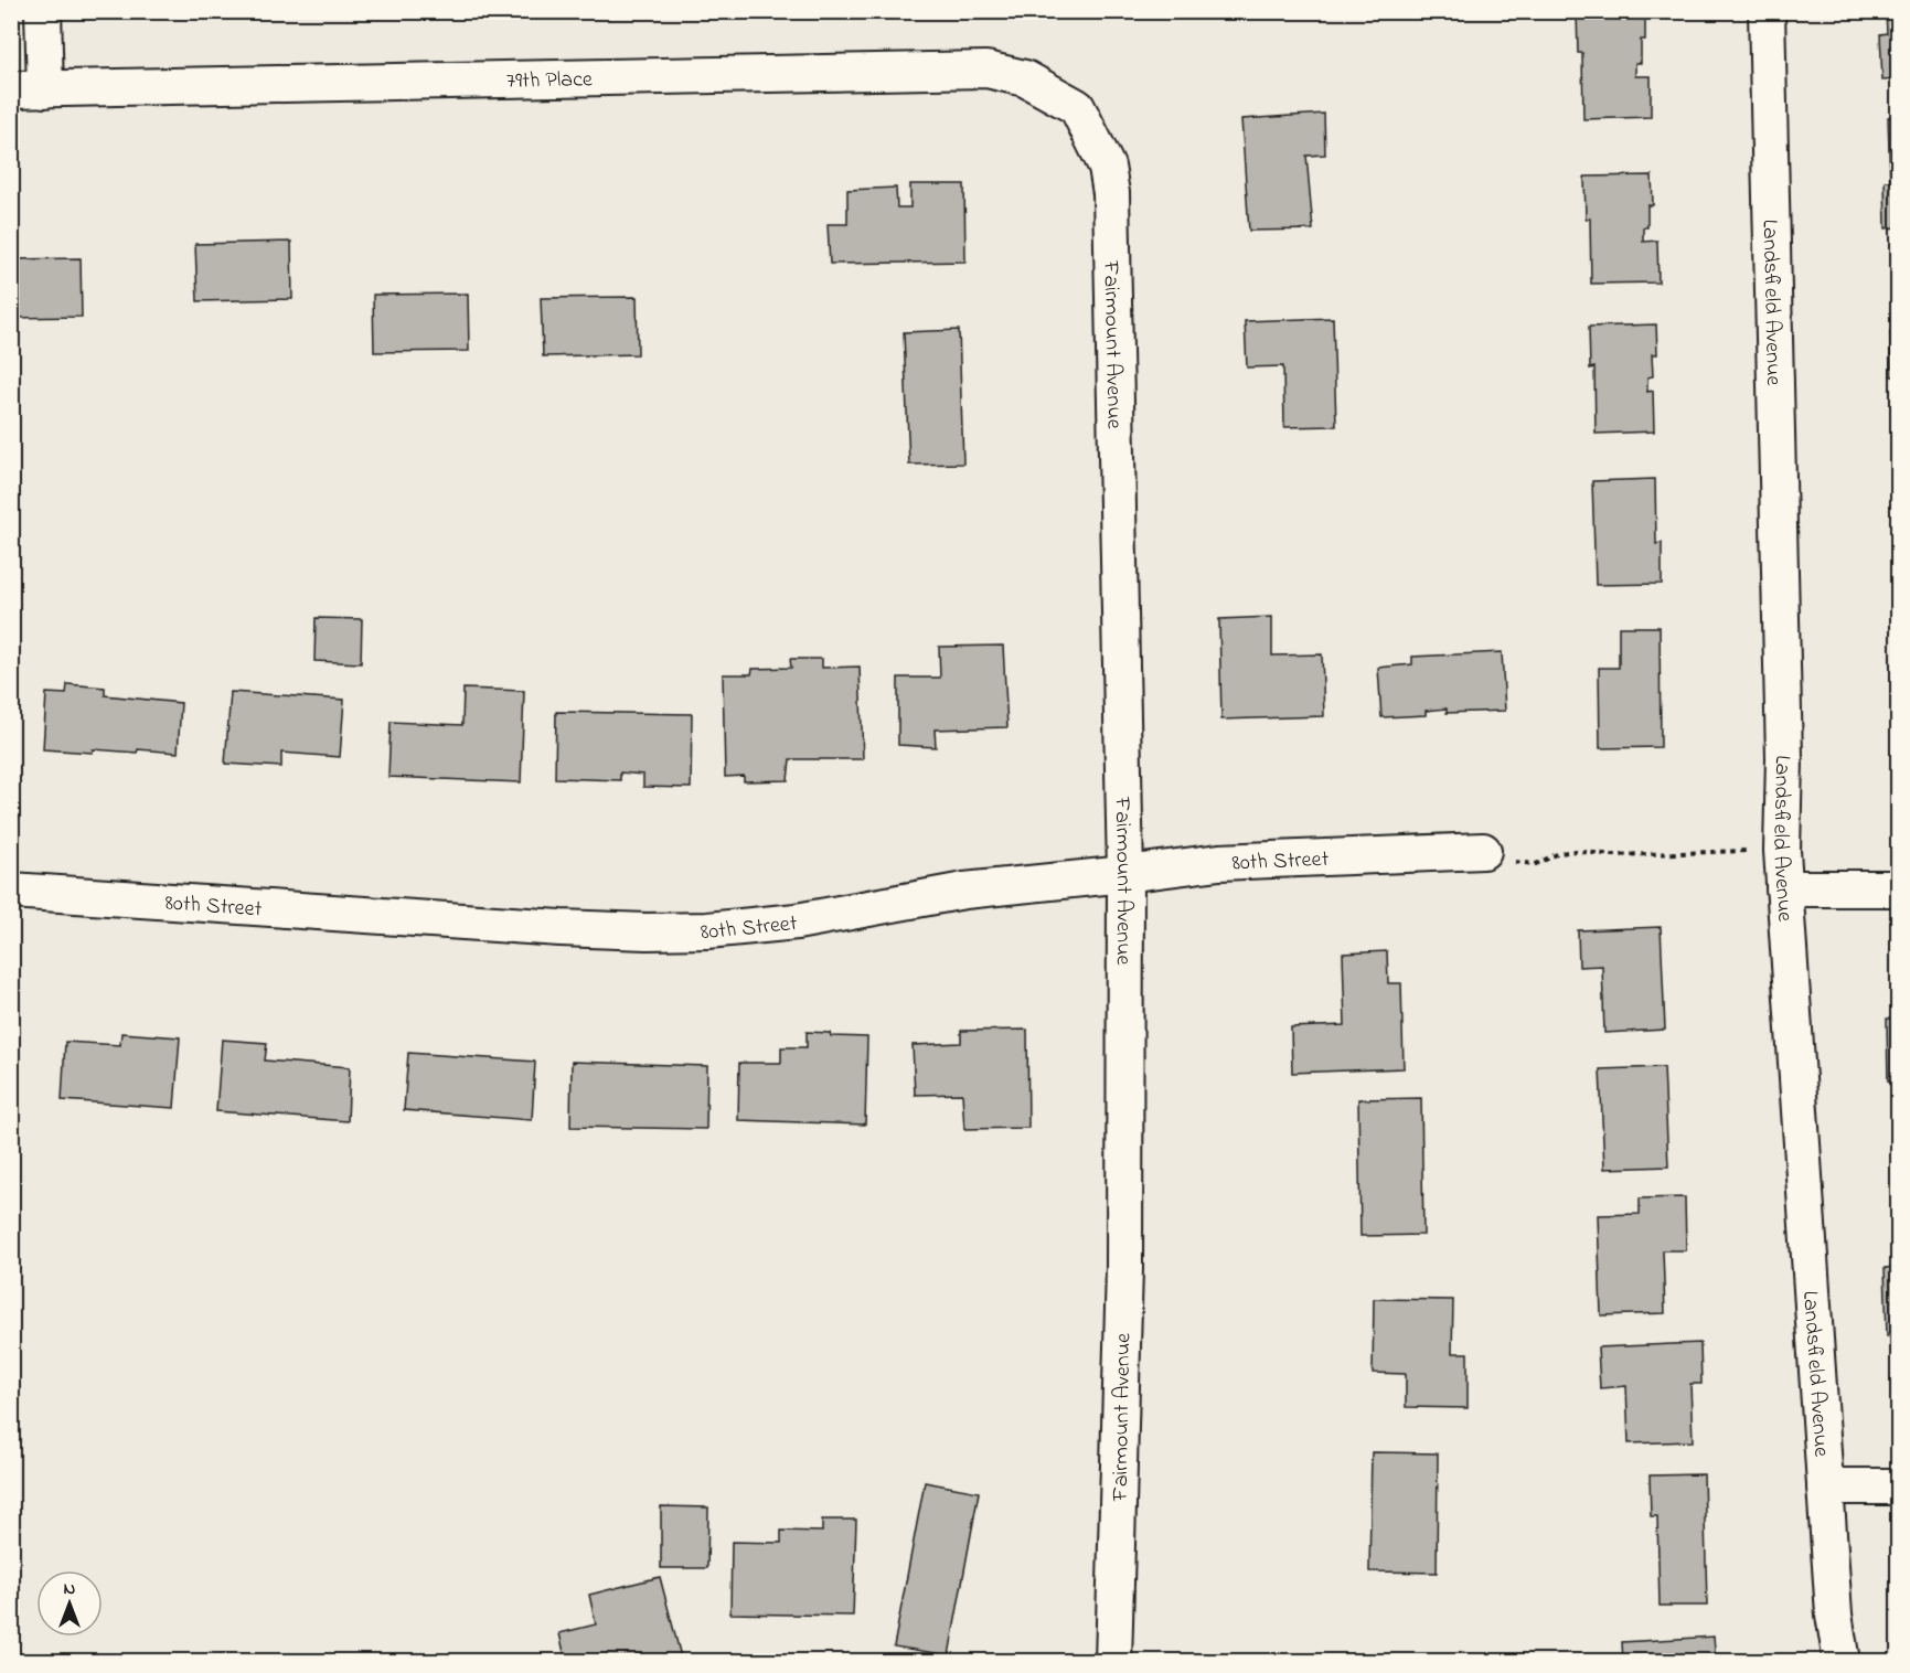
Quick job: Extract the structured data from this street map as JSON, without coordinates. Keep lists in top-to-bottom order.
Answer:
{
  "streets": {
    "street": [
      "79th Place",
      "Landsfield Avenue",
      "Fairmount Avenue",
      "80th Street"
    ]
  },
  "crossings": [
    ["79th Place", "Fairmount Avenue"],
    ["Fairmount Avenue", "80th Street"]
  ],
  "north": "top"
}
